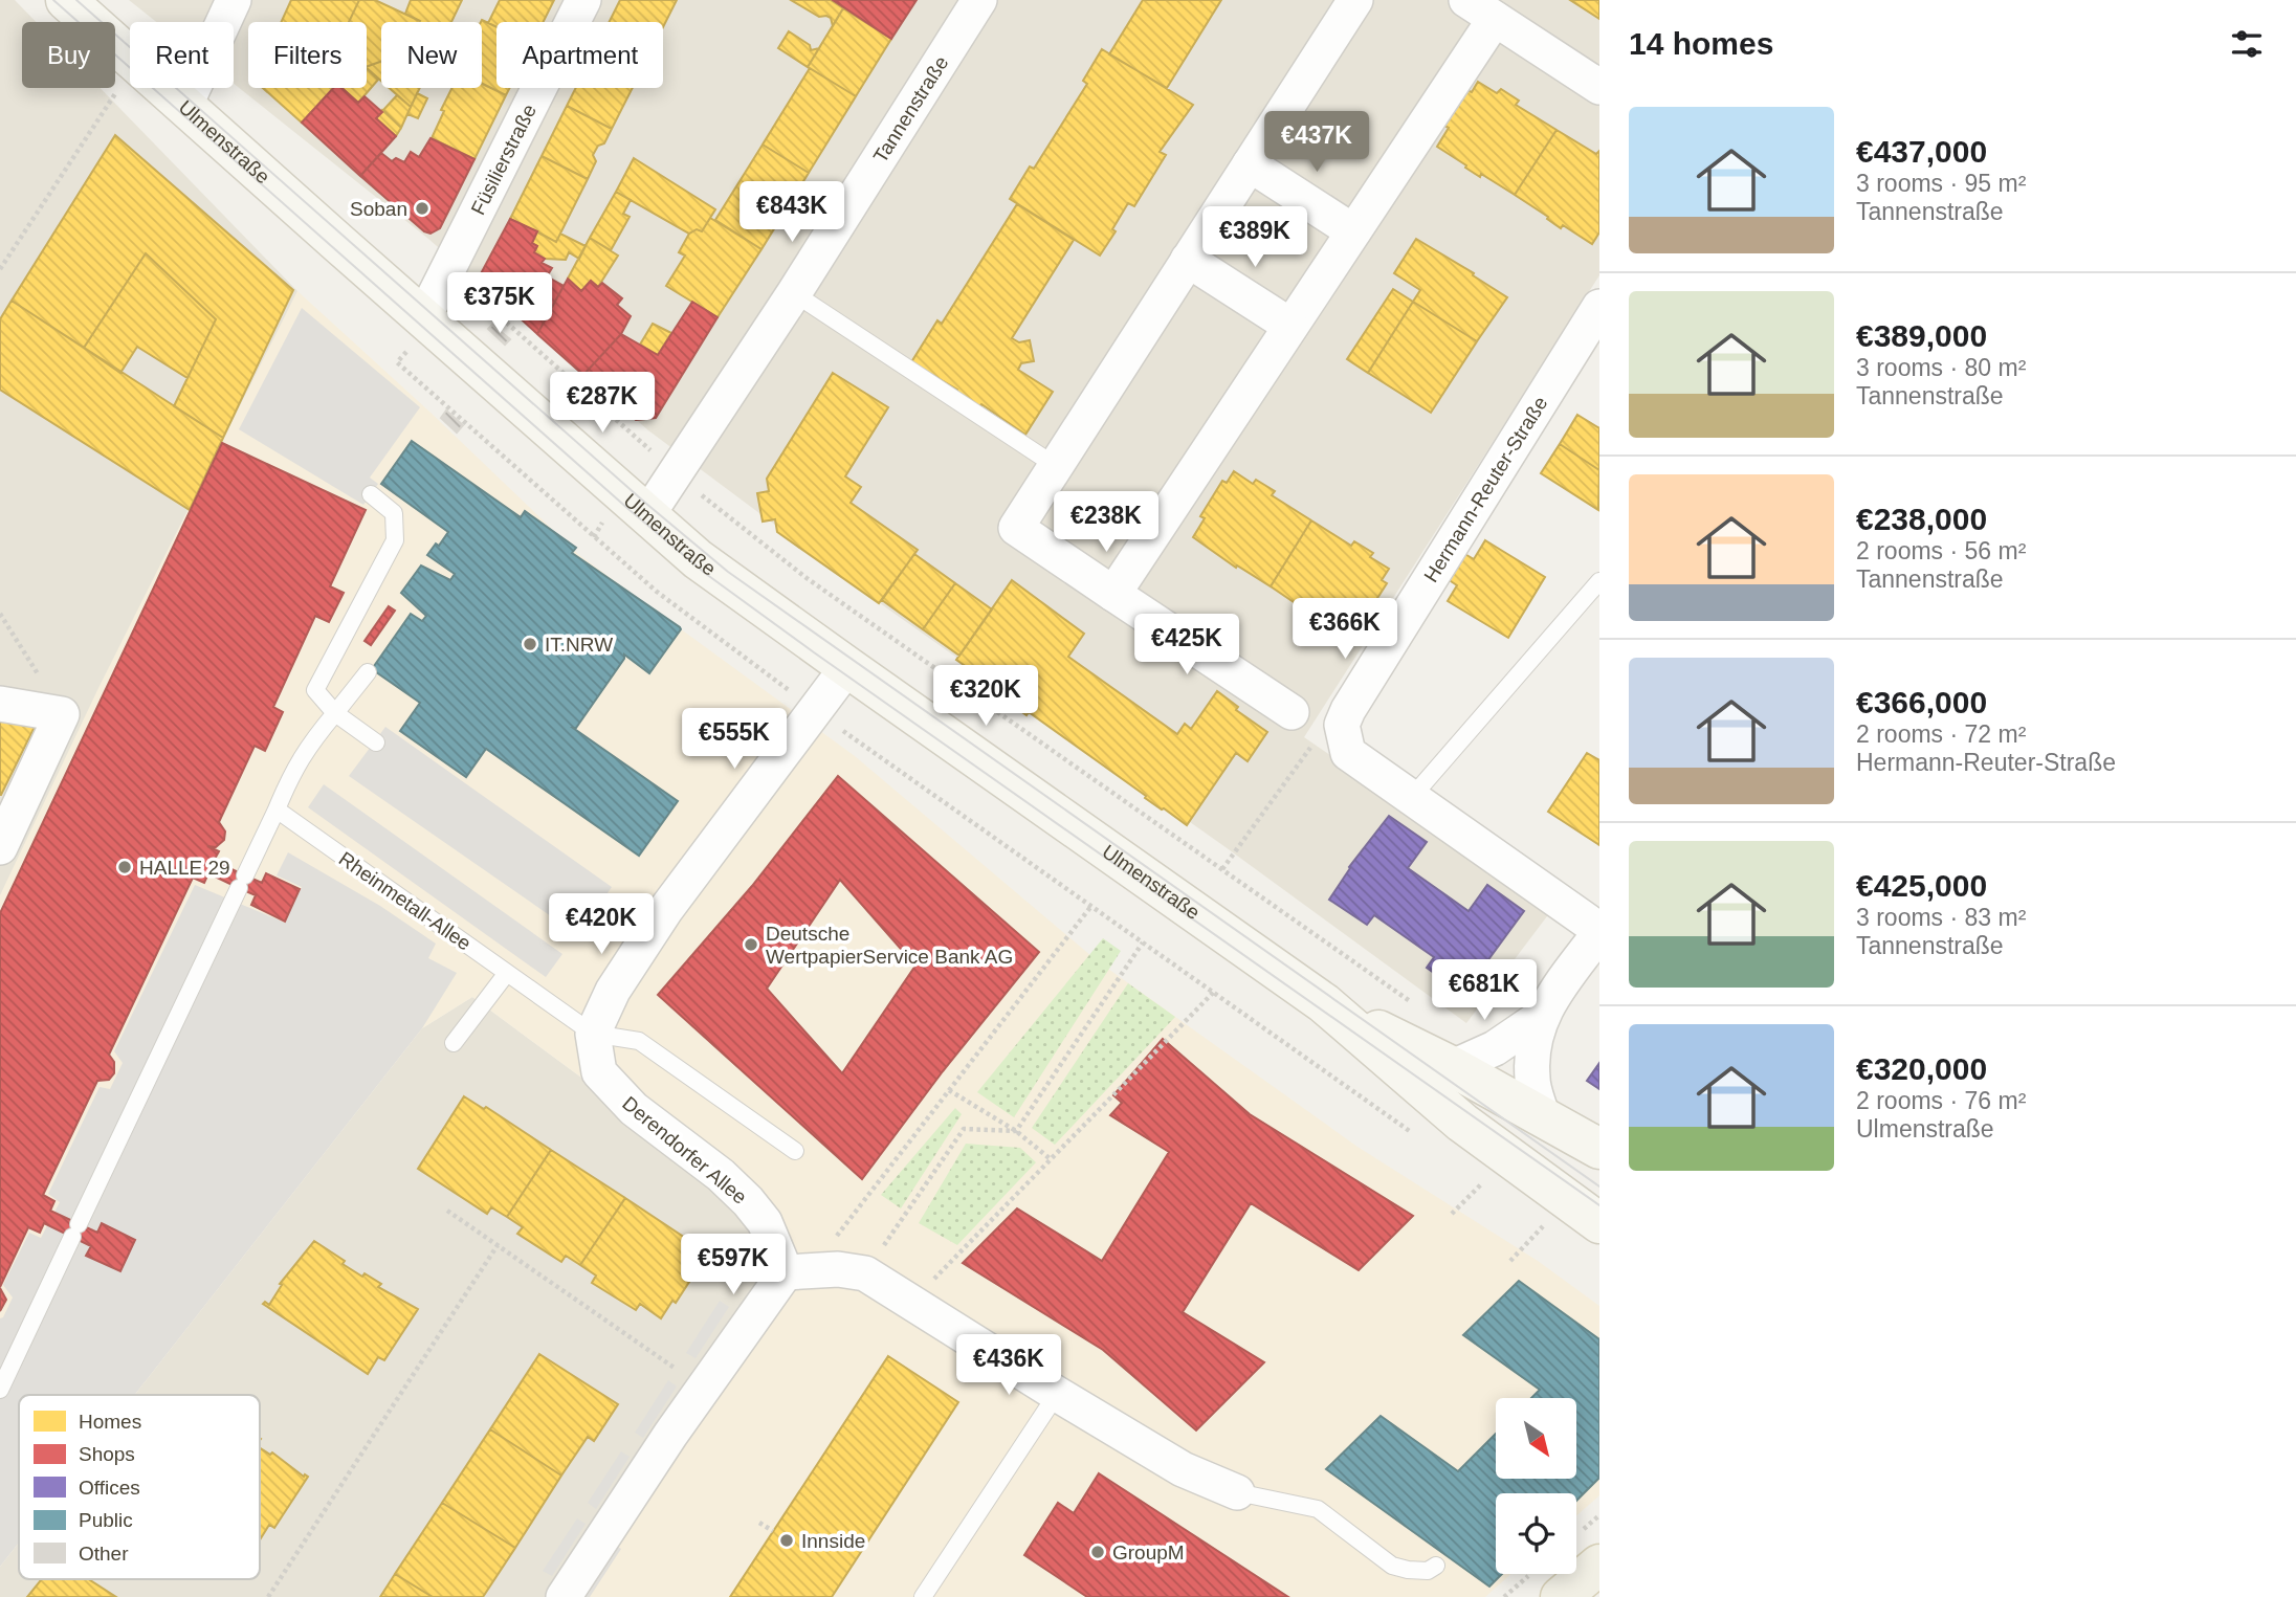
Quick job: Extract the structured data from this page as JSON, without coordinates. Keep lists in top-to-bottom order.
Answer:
{
  "streets": {
    "main road": ["Ulmenstraße"],
    "street": [
      "Tannenstraße",
      "Füsilierstraße",
      "Hermann-Reuter-Straße",
      "Derendorfer Allee"
    ],
    "lane": ["Rheinmetall-Allee"]
  },
  "crossings": [
    ["Tannenstraße", "Ulmenstraße"],
    ["Ulmenstraße", "Füsilierstraße"],
    ["Rheinmetall-Allee", "Derendorfer Allee"]
  ],
  "places": [
    "Soban",
    "IT.NRW",
    "HALLE 29",
    "Deutsche WertpapierService Bank AG",
    "Innside",
    "GroupM"
  ],
  "legend": [
    "Homes",
    "Shops",
    "Offices",
    "Public",
    "Other"
  ],
  "north": "bottom right",
  "page": {
    "heading": "14 homes",
    "chip": [
      "Buy",
      "Rent",
      "Filters",
      "New",
      "Apartment"
    ],
    "list": [
      {
        "name": "€437,000",
        "note": "3 rooms · 95 m² · Tannenstraße"
      },
      {
        "name": "€389,000",
        "note": "3 rooms · 80 m² · Tannenstraße"
      },
      {
        "name": "€238,000",
        "note": "2 rooms · 56 m² · Tannenstraße"
      },
      {
        "name": "€366,000",
        "note": "2 rooms · 72 m² · Hermann-Reuter-Straße"
      },
      {
        "name": "€425,000",
        "note": "3 rooms · 83 m² · Tannenstraße"
      },
      {
        "name": "€320,000",
        "note": "2 rooms · 76 m² · Ulmenstraße"
      }
    ],
    "price": [
      "€437K",
      "€843K",
      "€389K",
      "€375K",
      "€287K",
      "€238K",
      "€366K",
      "€425K",
      "€320K",
      "€555K",
      "€420K",
      "€681K",
      "€597K",
      "€436K"
    ]
  }
}
